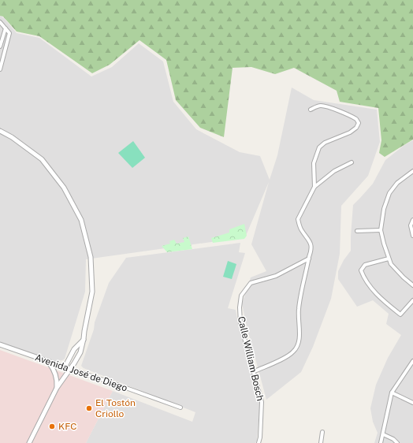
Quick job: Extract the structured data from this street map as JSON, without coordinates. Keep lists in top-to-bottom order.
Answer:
{
  "streets": {
    "street": ["Calle William Bosch", "Avenida José de Diego"]
  },
  "places": ["El Tostón Criollo", "KFC"]
}
